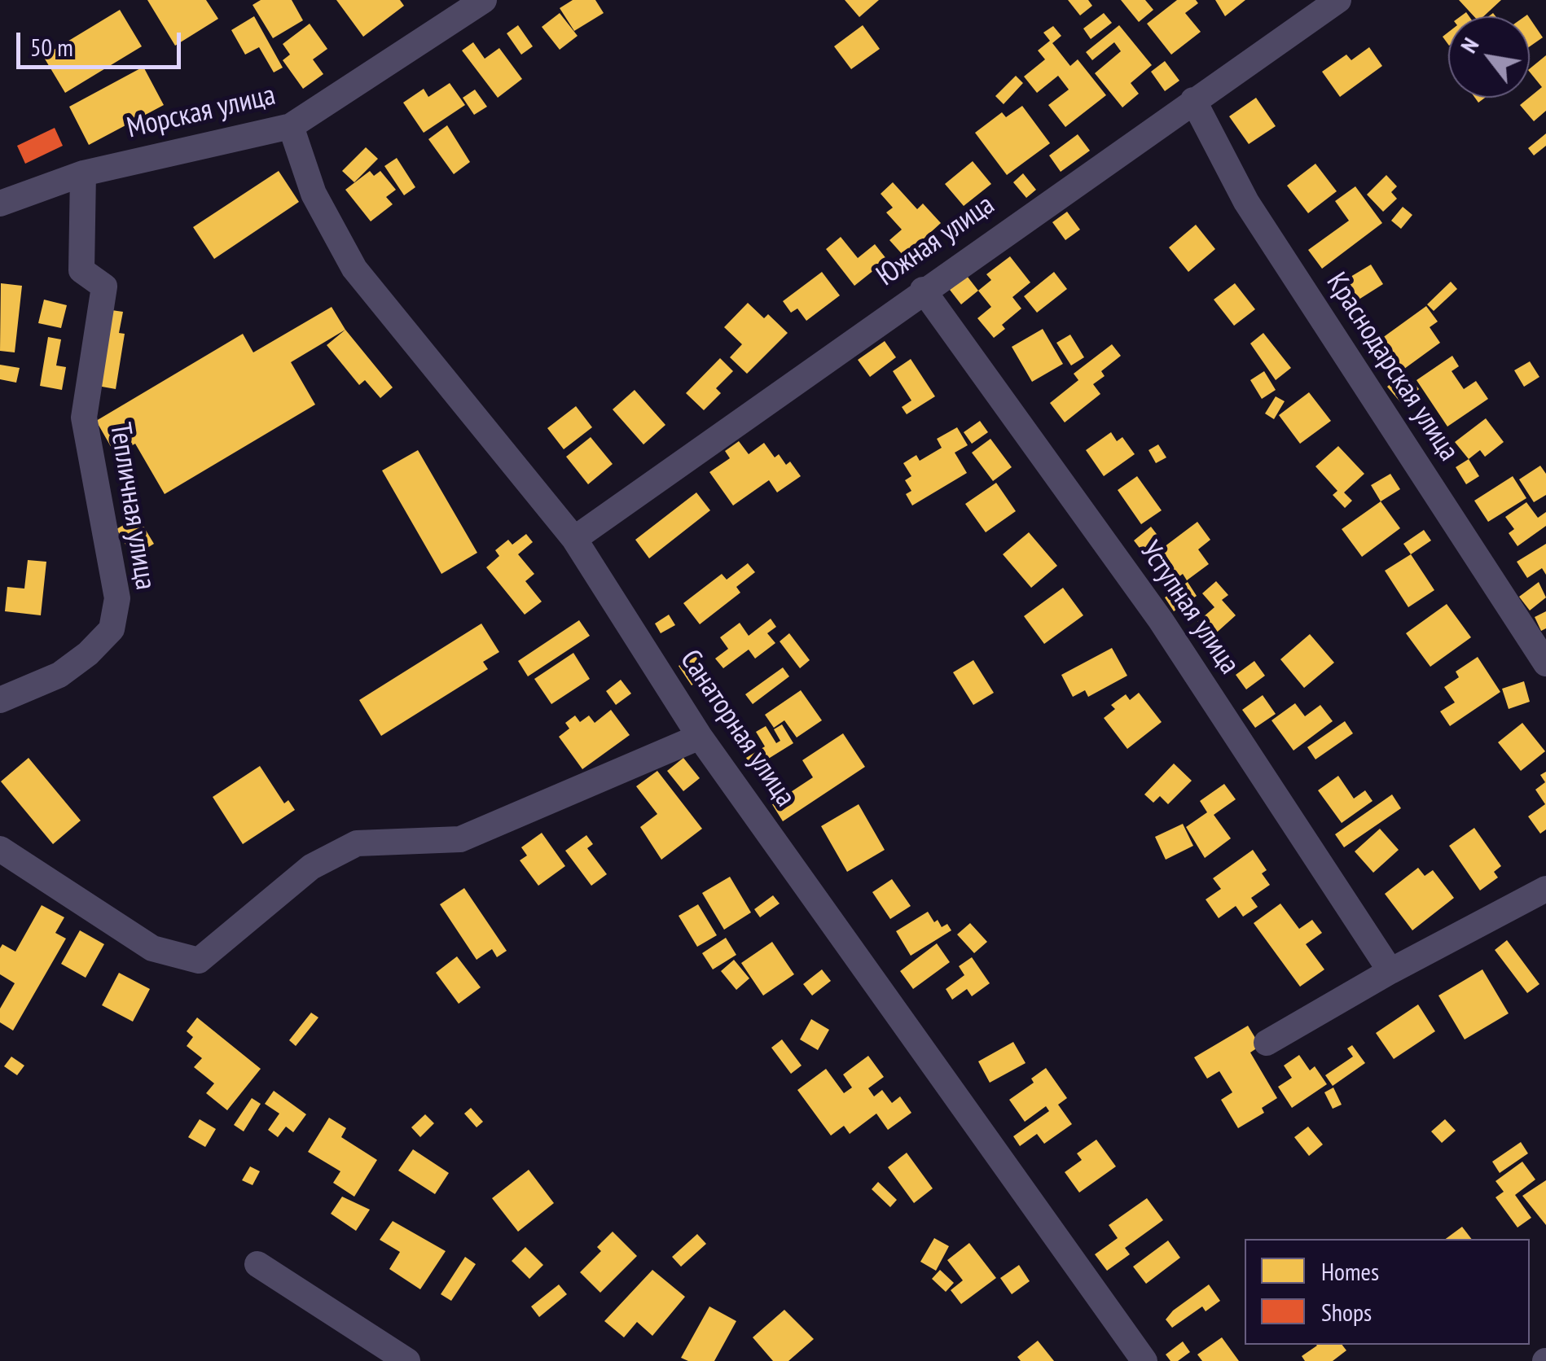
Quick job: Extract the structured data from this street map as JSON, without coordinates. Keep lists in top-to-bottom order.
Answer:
{
  "streets": {
    "street": [
      "Морская улица",
      "Южная улица",
      "Краснодарская улица",
      "Тепличная улица",
      "Уступная улица",
      "Санаторная улица"
    ]
  },
  "crossings": [
    ["Морская улица", "Тепличная улица"],
    ["Морская улица", "Санаторная улица"],
    ["Южная улица", "Краснодарская улица"],
    ["Южная улица", "Уступная улица"],
    ["Южная улица", "Санаторная улица"]
  ],
  "legend": ["Homes", "Shops"],
  "scale_bar": "50 m",
  "north": "top left"
}
